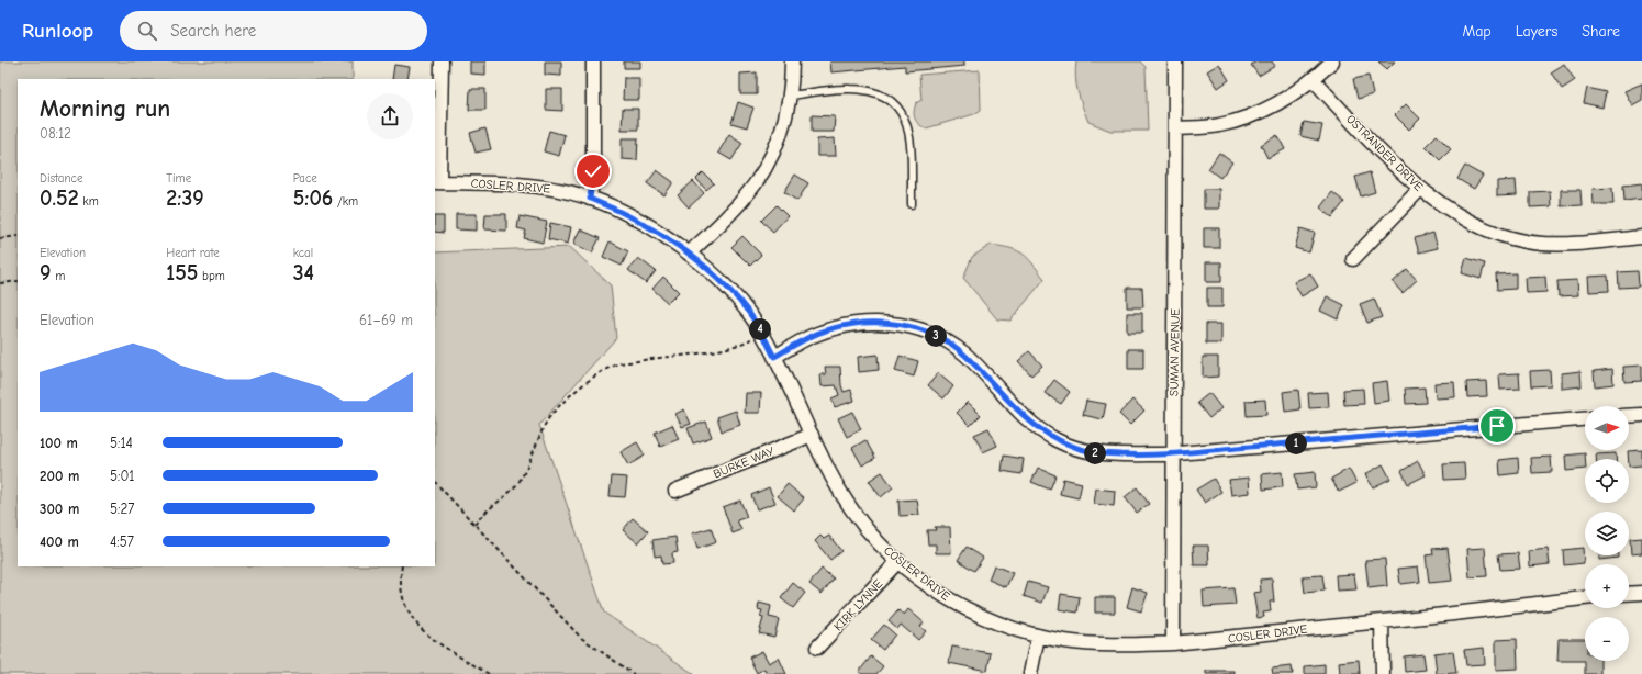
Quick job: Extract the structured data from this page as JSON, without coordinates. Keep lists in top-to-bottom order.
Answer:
{
  "streets": {
    "street": [
      "OSTRANDER DRIVE",
      "COSLER DRIVE",
      "SUMAN AVENUE",
      "BURKE WAY",
      "KIRK LYNNE"
    ]
  },
  "crossings": [
    ["COSLER DRIVE", "SUMAN AVENUE"],
    ["COSLER DRIVE", "BURKE WAY"],
    ["COSLER DRIVE", "KIRK LYNNE"]
  ],
  "north": "right",
  "page": {
    "header": "Runloop",
    "search": "Search here",
    "nav": ["Map", "Layers", "Share"],
    "heading": ["Morning run", "08:12"],
    "stats": [
      ["Distance", "0.52 km"],
      ["Time", "2:39"],
      ["Pace", "5:06 /km"],
      ["Elevation", "9 m"],
      ["Heart rate", "155 bpm"],
      ["kcal", "34"]
    ],
    "chart": ["Elevation", "61–69 m"],
    "pins": [
      "4",
      "3",
      "1",
      "2"
    ],
    "map_buttons": ["+", "−"],
    "list": [
      {
        "name": "100 m",
        "note": "5:14"
      },
      {
        "name": "200 m",
        "note": "5:01"
      },
      {
        "name": "300 m",
        "note": "5:27"
      },
      {
        "name": "400 m",
        "note": "4:57"
      }
    ]
  }
}
